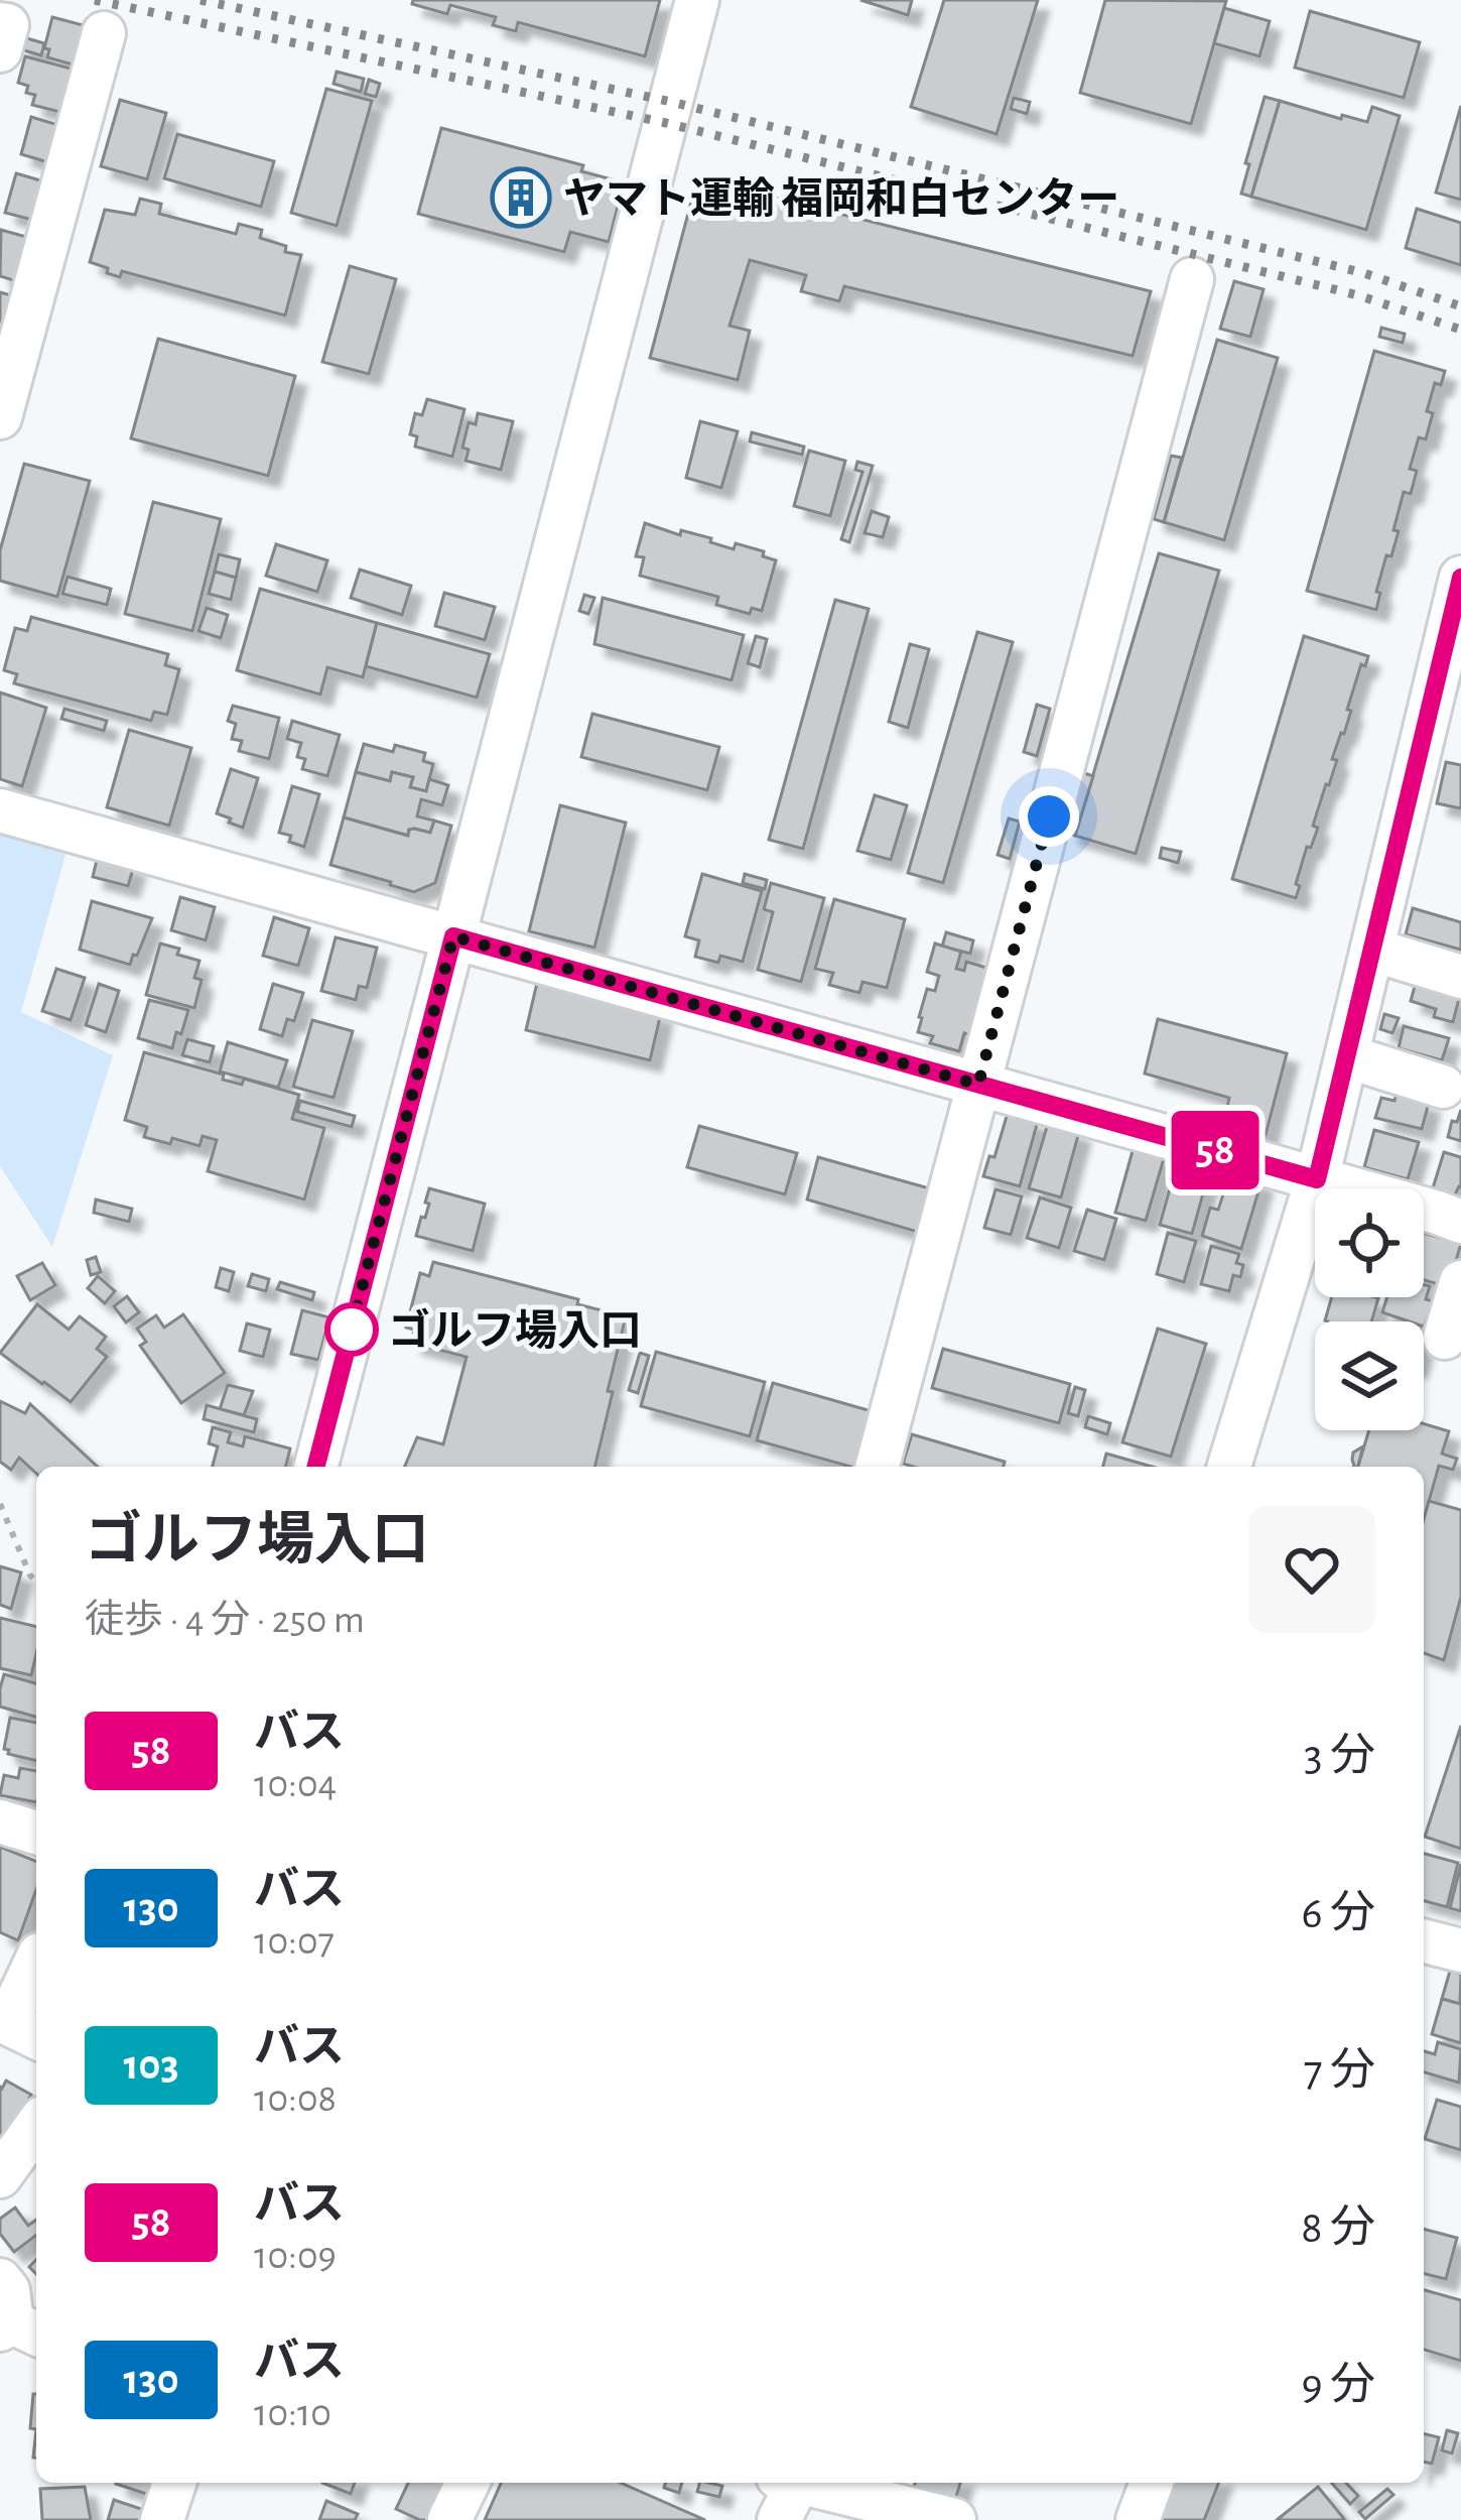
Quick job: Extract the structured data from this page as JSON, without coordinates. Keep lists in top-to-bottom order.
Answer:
{
  "places": {
    "building": ["ヤマト運輸 福岡和白センター"],
    "other": ["ゴルフ場入口"]
  },
  "lines": ["bus line 58"],
  "page": {
    "on_map": "58",
    "heading": ["ゴルフ場入口", "徒歩 · 4 分 · 250 m"],
    "list": [
      {
        "mark": "58",
        "name": "バス",
        "note": "10:04",
        "value": "3 分"
      },
      {
        "mark": "130",
        "name": "バス",
        "note": "10:07",
        "value": "6 分"
      },
      {
        "mark": "103",
        "name": "バス",
        "note": "10:08",
        "value": "7 分"
      },
      {
        "mark": "58",
        "name": "バス",
        "note": "10:09",
        "value": "8 分"
      },
      {
        "mark": "130",
        "name": "バス",
        "note": "10:10",
        "value": "9 分"
      }
    ]
  }
}
